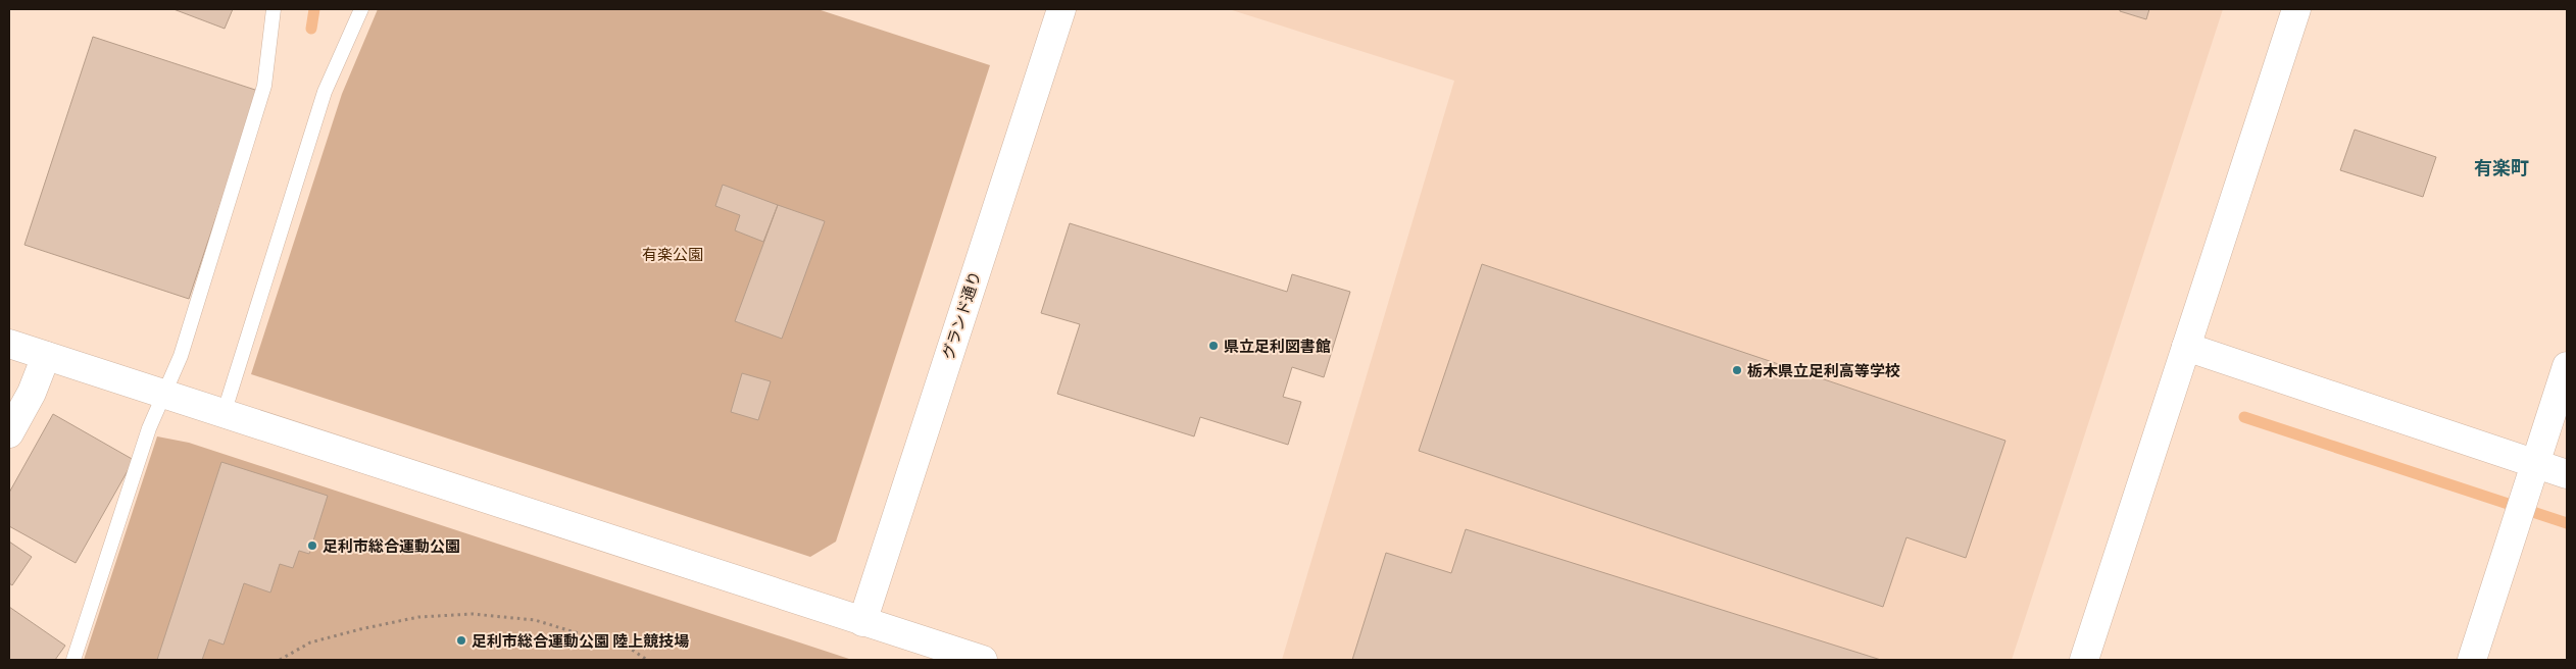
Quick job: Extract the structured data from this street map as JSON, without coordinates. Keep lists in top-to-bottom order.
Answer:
{
  "streets": {
    "street": ["グランド通り"]
  },
  "districts": ["有楽町"],
  "parks": ["有楽公園"],
  "places": [
    "県立足利図書館",
    "栃木県立足利高等学校",
    "足利市総合運動公園",
    "足利市総合運動公園 陸上競技場"
  ]
}
